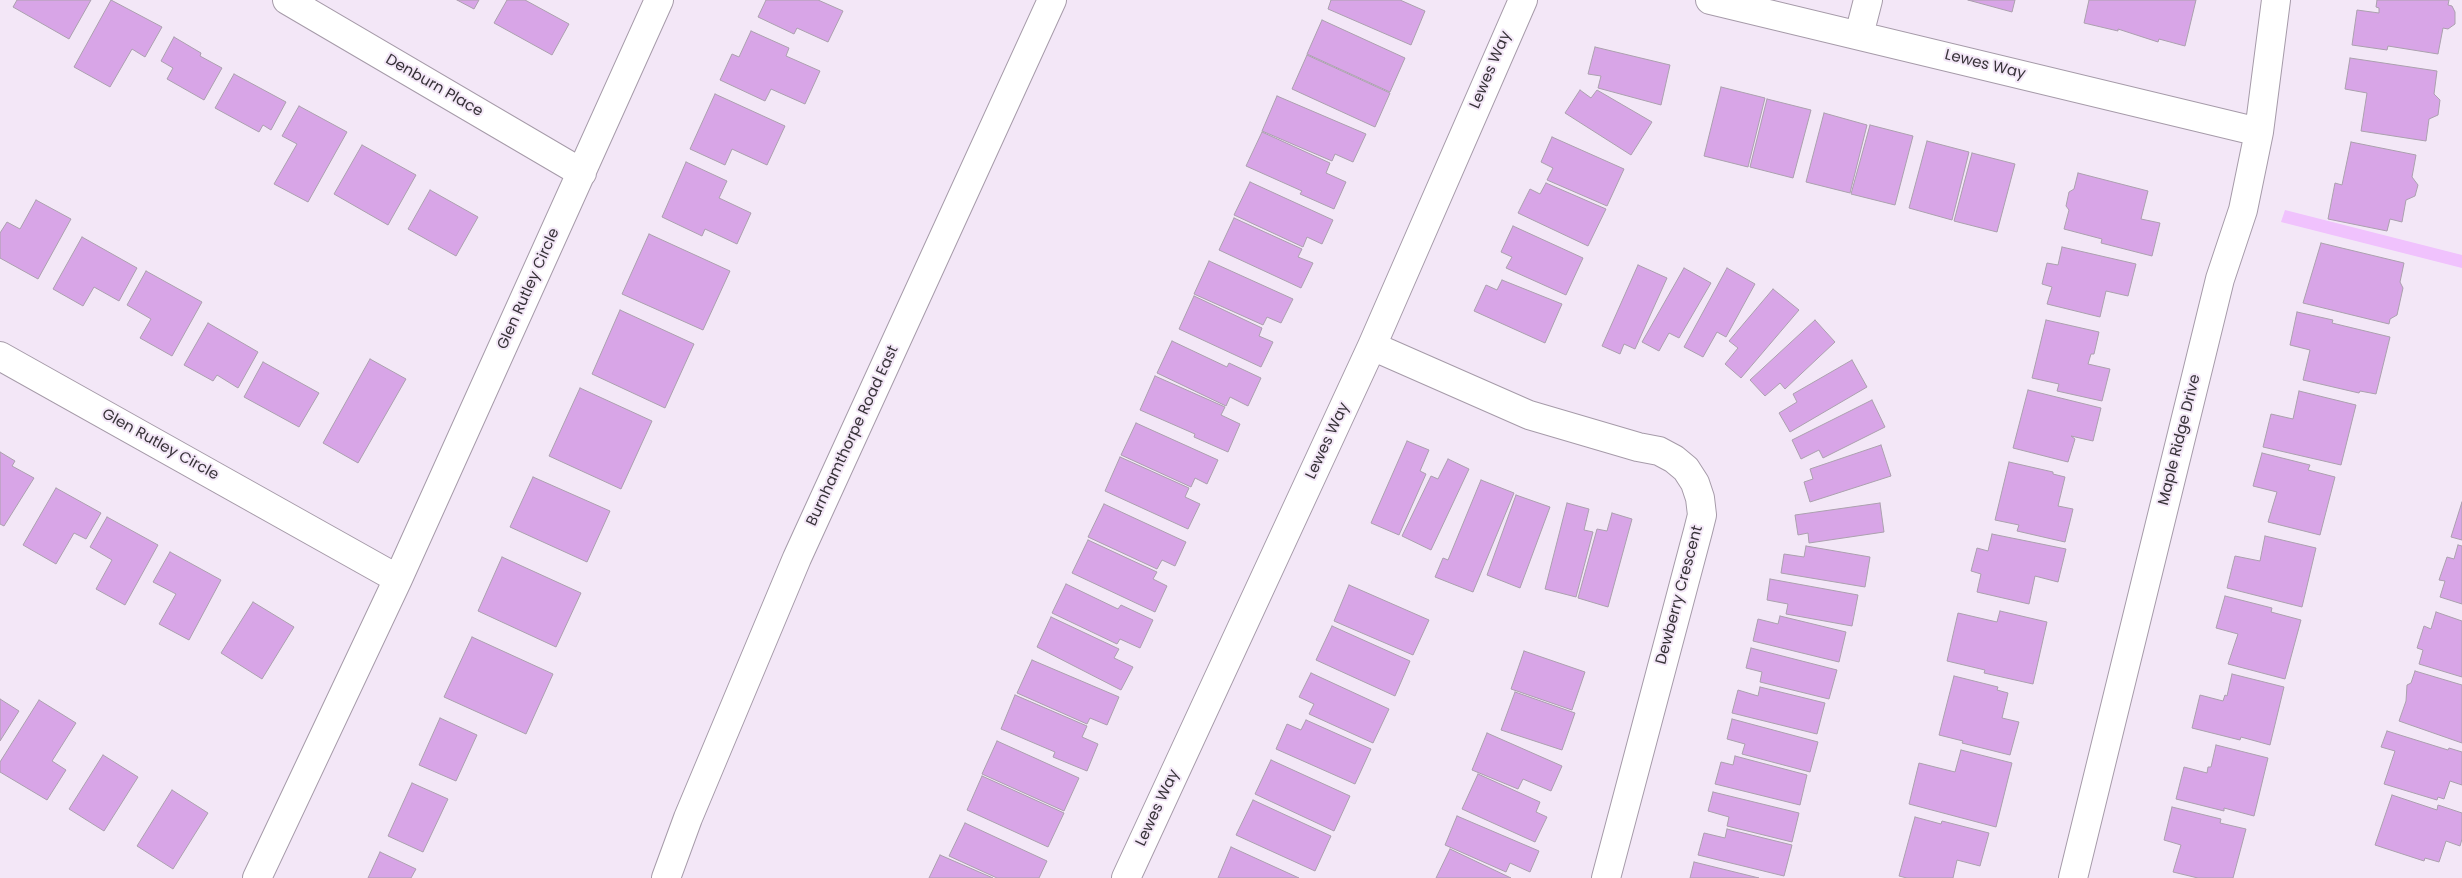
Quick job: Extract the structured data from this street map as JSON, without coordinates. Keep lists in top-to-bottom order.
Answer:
{
  "streets": {
    "street": [
      "Lewes Way",
      "Denburn Place",
      "Glen Rutley Circle",
      "Burnhamthorpe Road East",
      "Maple Ridge Drive",
      "Dewberry Crescent"
    ]
  },
  "crossings": [
    ["Lewes Way", "Maple Ridge Drive"],
    ["Lewes Way", "Dewberry Crescent"],
    ["Denburn Place", "Glen Rutley Circle"]
  ]
}
